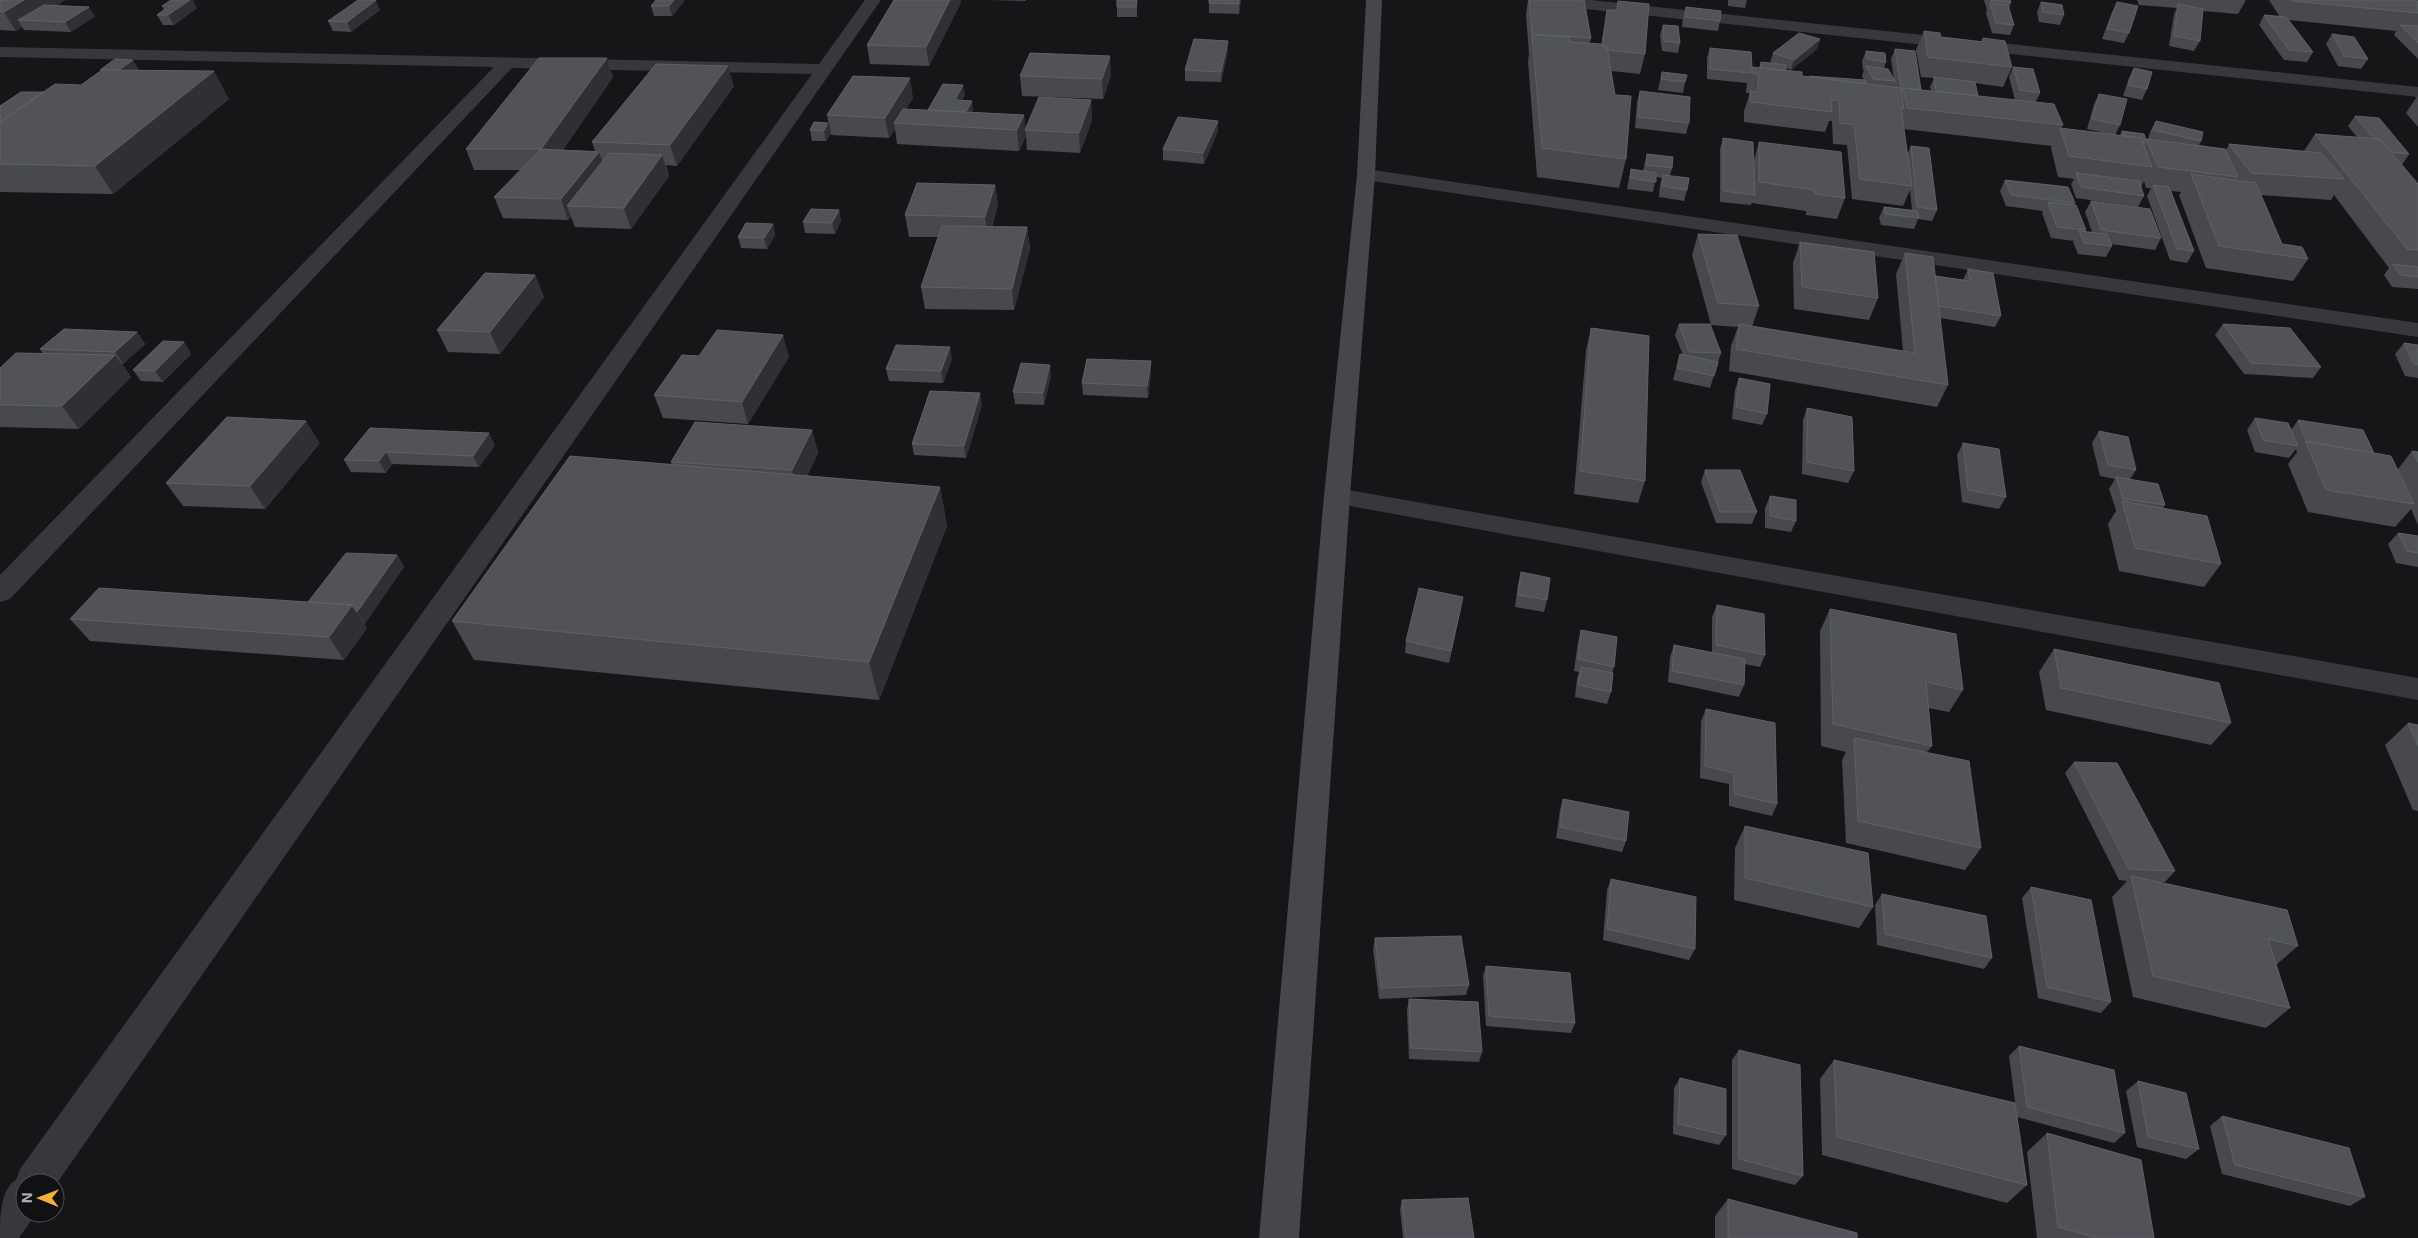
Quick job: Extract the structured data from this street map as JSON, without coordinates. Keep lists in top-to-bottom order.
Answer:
{
  "north": "left"
}
